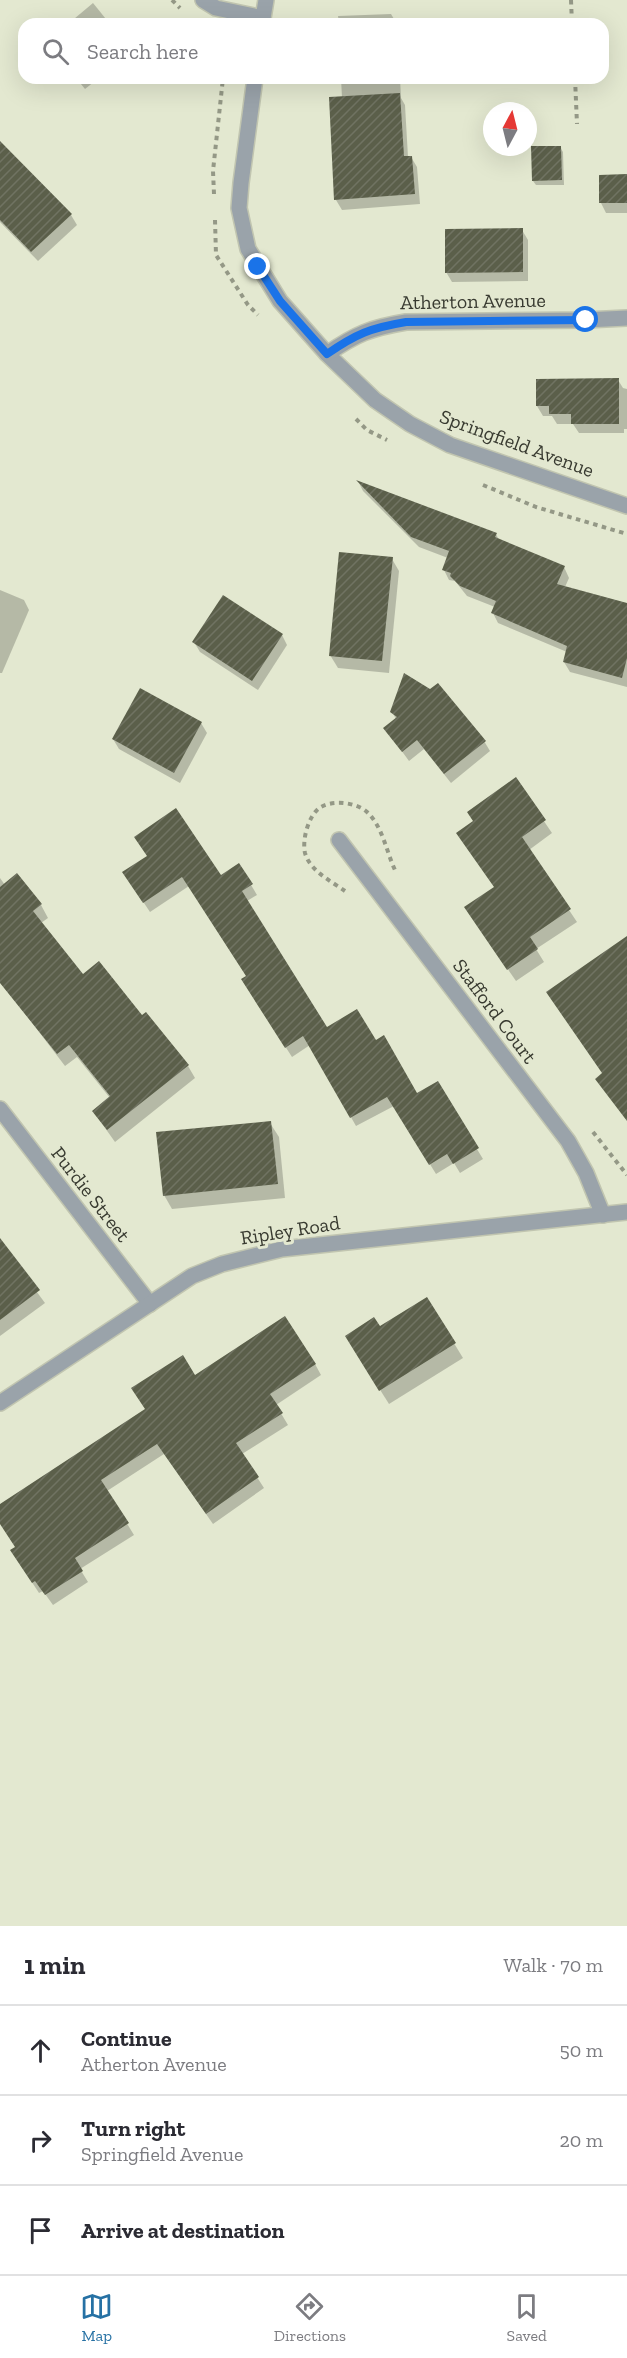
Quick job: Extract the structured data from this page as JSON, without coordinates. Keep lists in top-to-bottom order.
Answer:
{
  "streets": {
    "street": [
      "Atherton Avenue",
      "Springfield Avenue",
      "Stafford Court",
      "Purdie Street",
      "Ripley Road"
    ]
  },
  "crossings": [
    ["Atherton Avenue", "Springfield Avenue"],
    ["Stafford Court", "Ripley Road"],
    ["Purdie Street", "Ripley Road"]
  ],
  "north": "top",
  "page": {
    "search": "Search here",
    "heading": ["1 min", "Walk · 70 m"],
    "list": [
      ["Continue", "Atherton Avenue", "50 m"],
      ["Turn right", "Springfield Avenue", "20 m"],
      "Arrive at destination"
    ],
    "nav": ["Map", "Directions", "Saved"]
  }
}
